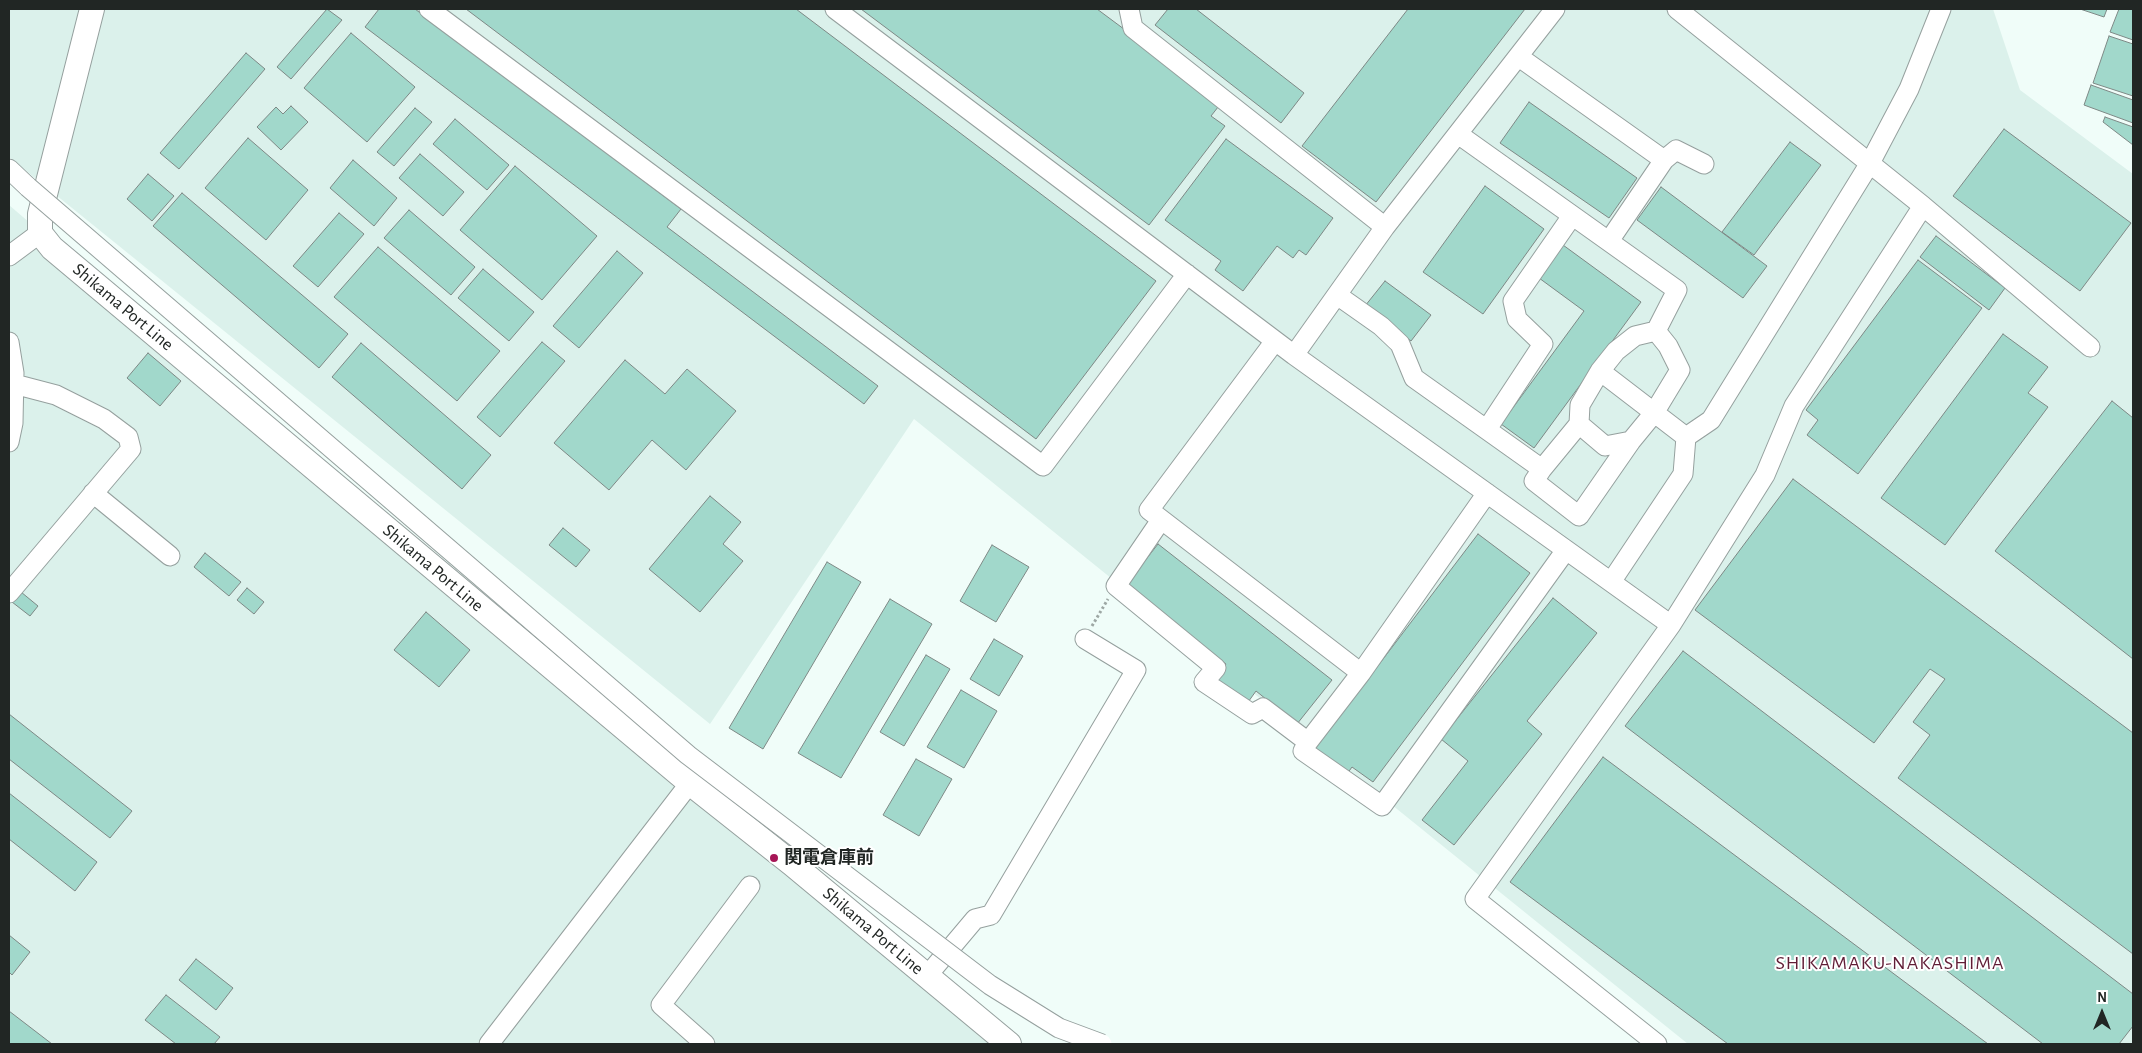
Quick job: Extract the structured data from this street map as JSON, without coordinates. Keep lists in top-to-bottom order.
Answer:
{
  "streets": {
    "main road": ["Shikama Port Line"]
  },
  "districts": ["SHIKAMAKU-NAKASHIMA"],
  "places": ["関電倉庫前"],
  "north": "top"
}
